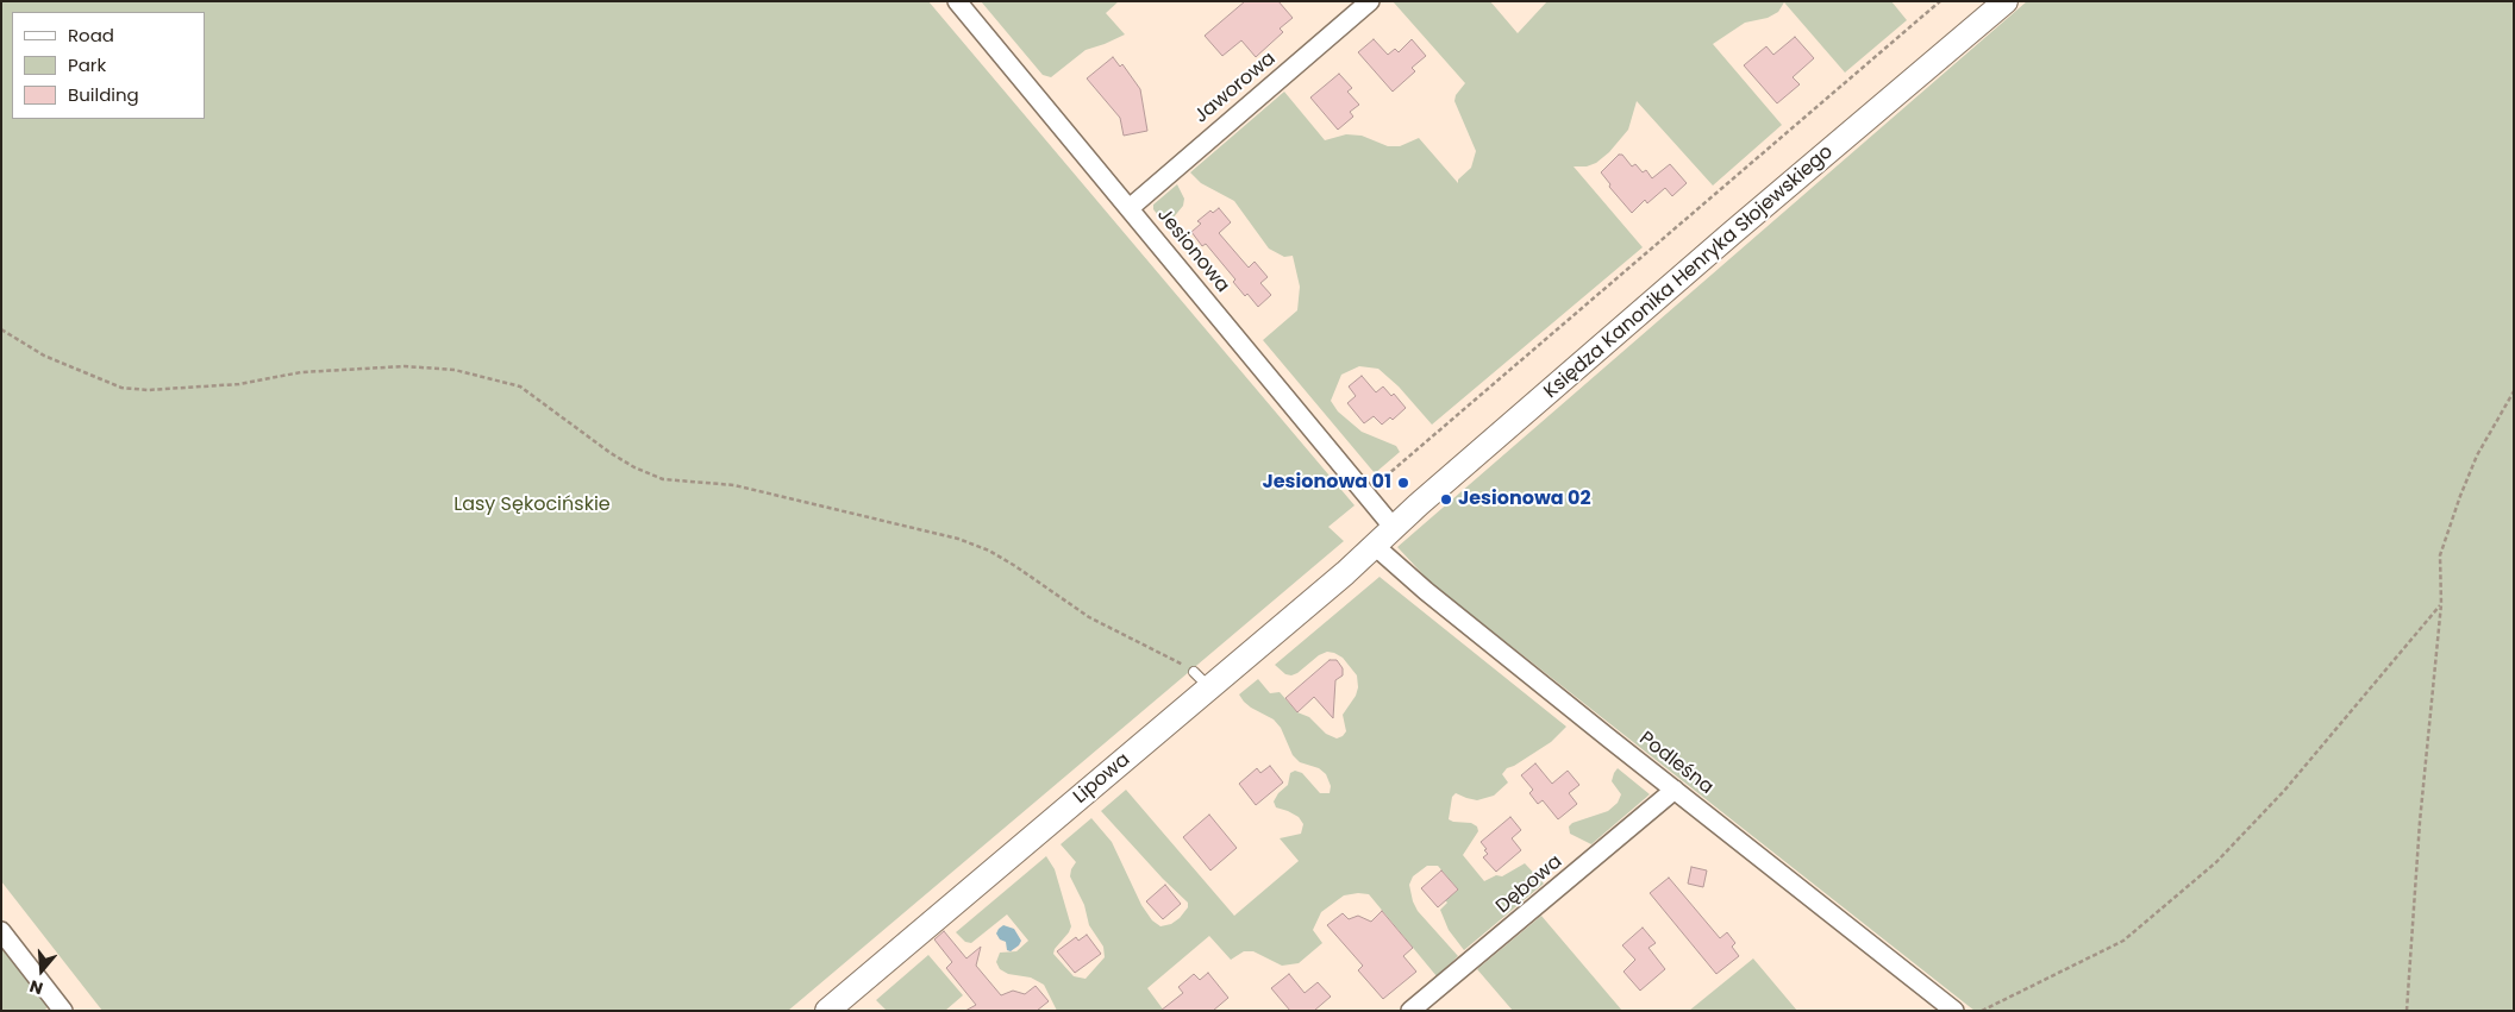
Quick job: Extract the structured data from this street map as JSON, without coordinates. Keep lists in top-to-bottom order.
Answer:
{
  "streets": {
    "street": [
      "Jaworowa",
      "Jesionowa",
      "Księdza Kanonika Henryka Słojewskiego",
      "Podleśna",
      "Lipowa",
      "Dębowa"
    ]
  },
  "crossings": [
    ["Jaworowa", "Jesionowa"],
    ["Jesionowa", "Księdza Kanonika Henryka Słojewskiego"],
    ["Księdza Kanonika Henryka Słojewskiego", "Podleśna"],
    ["Księdza Kanonika Henryka Słojewskiego", "Lipowa"],
    ["Podleśna", "Lipowa"],
    ["Podleśna", "Dębowa"]
  ],
  "parks": ["Lasy Sękocińskie"],
  "places": ["Jesionowa 01", "Jesionowa 02"],
  "legend": ["Road", "Park", "Building"],
  "north": "bottom"
}
